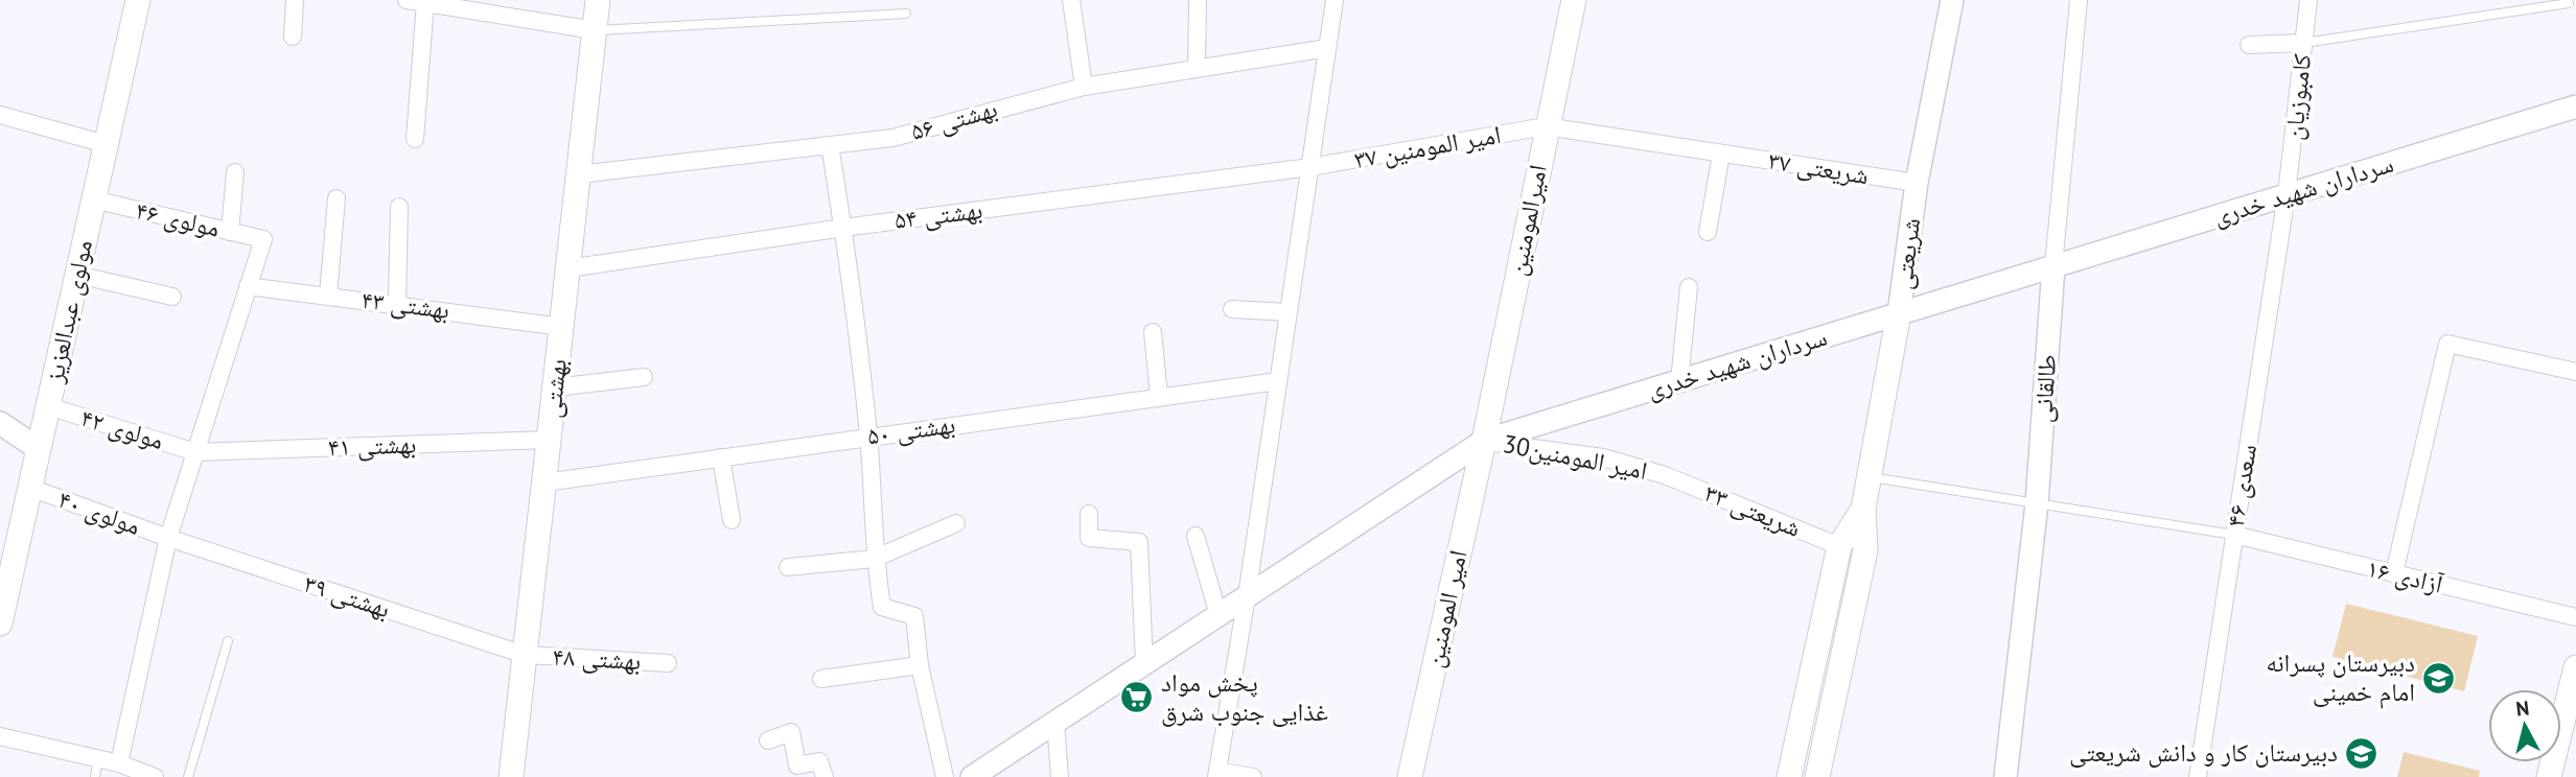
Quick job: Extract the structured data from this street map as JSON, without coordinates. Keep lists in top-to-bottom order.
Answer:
{
  "streets": {
    "main road": [
      "امیرالمومنین",
      "شریعتی",
      "مولوی عبدالعزیز",
      "بهشتی",
      "امیر المومنین"
    ],
    "street": [
      "کامبوزیان",
      "بهشتی ۵۶",
      "امیر المومنین ۳۷",
      "شریعتی ۳۷",
      "سرداران شهید خدری",
      "بهشتی ۵۴",
      "مولوی ۴۶",
      "بهشتی ۴۳",
      "طالقانی",
      "مولوی ۴۲",
      "بهشتی ۵۰",
      "بهشتی ۴۱",
      "امیر المومنین30",
      "سعدی ۴۶",
      "شریعتی ۳۳",
      "مولوی ۴۰",
      "آزادی ۱۶",
      "بهشتی ۳۹",
      "بهشتی ۴۸"
    ]
  },
  "crossings": [
    ["کامبوزیان", "سرداران شهید خدری"],
    ["کامبوزیان", "سعدی ۴۶"],
    ["بهشتی ۵۶", "بهشتی"],
    ["امیر المومنین ۳۷", "شریعتی ۳۷"],
    ["امیر المومنین ۳۷", "بهشتی ۵۴"],
    ["امیر المومنین ۳۷", "امیرالمومنین"],
    ["شریعتی ۳۷", "شریعتی"],
    ["سرداران شهید خدری", "امیرالمومنین"],
    ["سرداران شهید خدری", "شریعتی"],
    ["سرداران شهید خدری", "طالقانی"],
    ["سرداران شهید خدری", "امیر المومنین30"],
    ["سرداران شهید خدری", "سعدی ۴۶"],
    ["سرداران شهید خدری", "امیر المومنین"],
    ["بهشتی ۵۴", "بهشتی"],
    ["مولوی ۴۶", "بهشتی ۴۳"],
    ["مولوی ۴۶", "مولوی عبدالعزیز"],
    ["امیرالمومنین", "امیر المومنین30"],
    ["امیرالمومنین", "امیر المومنین"],
    ["شریعتی", "شریعتی ۳۳"],
    ["بهشتی ۴۳", "بهشتی"],
    ["مولوی عبدالعزیز", "مولوی ۴۲"],
    ["مولوی عبدالعزیز", "مولوی ۴۰"],
    ["بهشتی", "بهشتی ۵۰"],
    ["بهشتی", "بهشتی ۴۱"],
    ["بهشتی", "بهشتی ۳۹"],
    ["بهشتی", "بهشتی ۴۸"],
    ["مولوی ۴۲", "بهشتی ۴۱"],
    ["امیر المومنین30", "شریعتی ۳۳"],
    ["امیر المومنین30", "امیر المومنین"],
    ["سعدی ۴۶", "آزادی ۱۶"],
    ["مولوی ۴۰", "بهشتی ۳۹"],
    ["بهشتی ۳۹", "بهشتی ۴۸"]
  ],
  "places": {
    "school or university": ["دبیرستان پسرانه امام خمینی", "دبیرستان کار و دانش شریعتی"],
    "supermarket": ["پخش مواد غذایی جنوب شرق"]
  },
  "north": "top"
}
